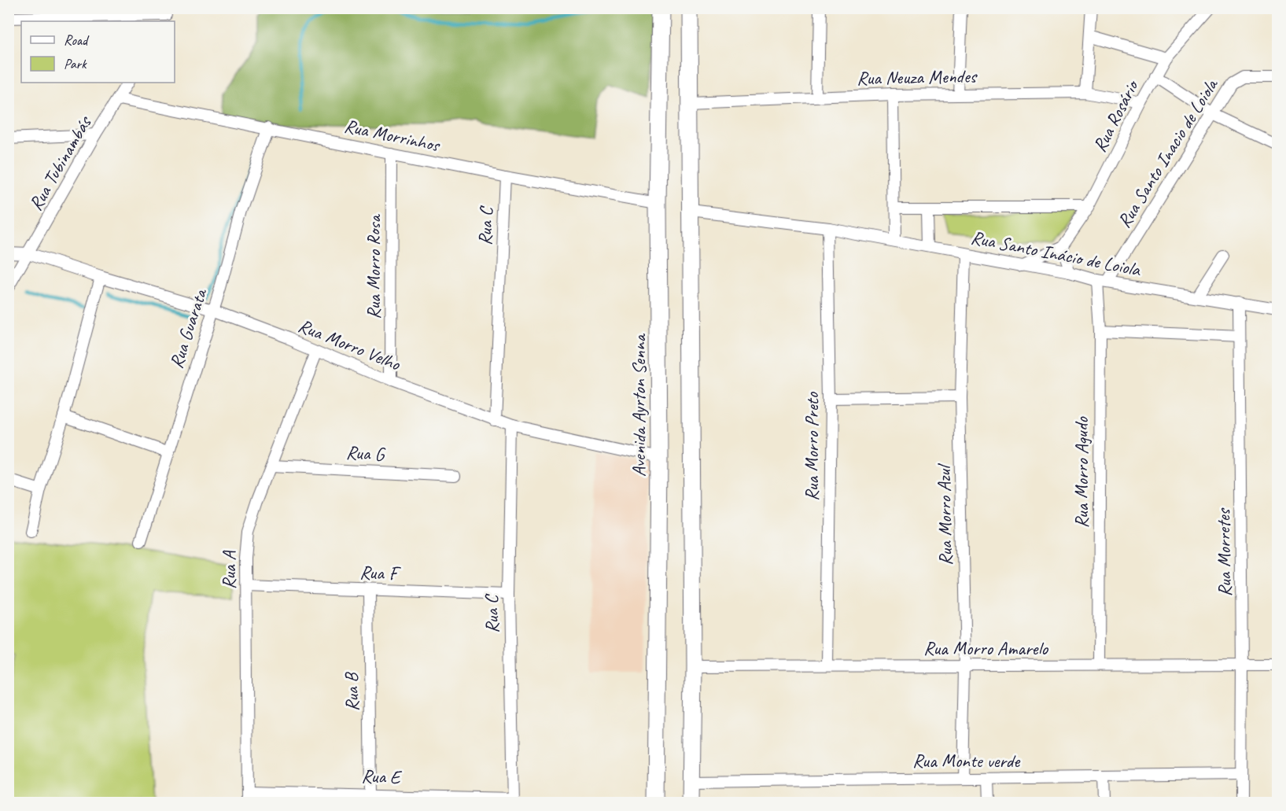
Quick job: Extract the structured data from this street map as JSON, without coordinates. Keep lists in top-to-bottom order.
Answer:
{
  "streets": {
    "main road": ["Avenida Ayrton Senna"],
    "street": [
      "Rua Neuza Mendes",
      "Rua Rosário",
      "Rua Morrinhos",
      "Rua Santo Inacio de Loiola",
      "Rua Tubinambás",
      "Rua C",
      "Rua Santo Inácio de Loiola",
      "Rua Morro Rosa",
      "Rua Guarata",
      "Rua Morro Velho",
      "Rua Morro Preto",
      "Rua G",
      "Rua Morro Agudo",
      "Rua Morro Azul",
      "Rua Morretes",
      "Rua A",
      "Rua F",
      "Rua Morro Amarelo",
      "Rua B",
      "Rua Monte verde",
      "Rua E"
    ]
  },
  "crossings": [
    ["Rua Neuza Mendes", "Rua Rosário"],
    ["Rua Morrinhos", "Rua Tubinambás"],
    ["Rua Morrinhos", "Rua C"],
    ["Rua Morrinhos", "Rua Morro Rosa"],
    ["Rua Morrinhos", "Rua Guarata"],
    ["Rua Morrinhos", "Avenida Ayrton Senna"],
    ["Rua Santo Inacio de Loiola", "Rua Santo Inácio de Loiola"],
    ["Rua Santo Inacio de Loiola", "Rua Morro Agudo"],
    ["Rua Tubinambás", "Rua Morro Velho"],
    ["Rua C", "Rua Morro Velho"],
    ["Rua C", "Rua F"],
    ["Rua C", "Rua E"],
    ["Rua Santo Inácio de Loiola", "Rua Morro Preto"],
    ["Rua Santo Inácio de Loiola", "Rua Morro Agudo"],
    ["Rua Santo Inácio de Loiola", "Rua Morro Azul"],
    ["Rua Santo Inácio de Loiola", "Rua Morretes"],
    ["Rua Morro Rosa", "Rua Morro Velho"],
    ["Rua Guarata", "Rua Morro Velho"],
    ["Rua Morro Velho", "Avenida Ayrton Senna"],
    ["Rua Morro Velho", "Rua A"],
    ["Rua Morro Preto", "Rua Morro Amarelo"],
    ["Rua G", "Rua A"],
    ["Rua Morro Agudo", "Rua Morro Amarelo"],
    ["Rua Morro Azul", "Rua Morro Amarelo"],
    ["Rua Morro Azul", "Rua Monte verde"],
    ["Rua Morretes", "Rua Morro Amarelo"],
    ["Rua Morretes", "Rua Monte verde"],
    ["Rua A", "Rua F"],
    ["Rua A", "Rua E"],
    ["Rua F", "Rua B"],
    ["Rua B", "Rua E"]
  ],
  "legend": ["Road", "Park"]
}
